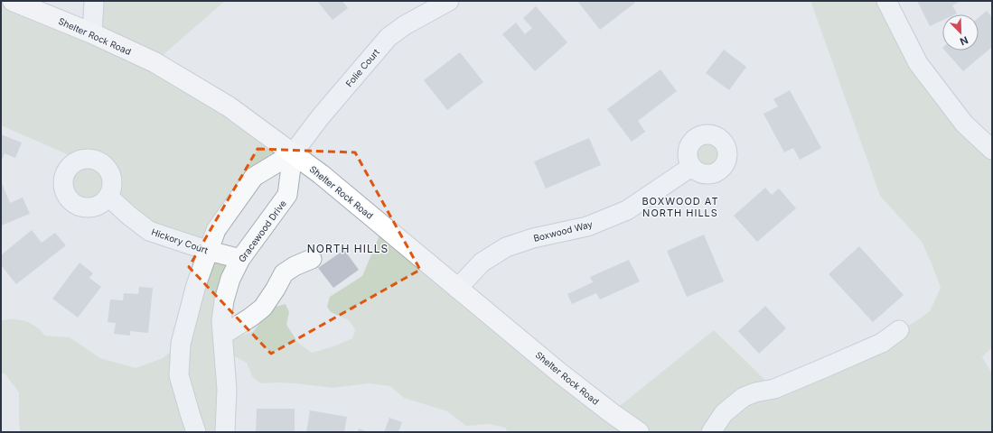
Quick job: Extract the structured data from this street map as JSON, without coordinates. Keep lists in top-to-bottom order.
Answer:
{
  "streets": {
    "main road": ["Shelter Rock Road"],
    "street": [
      "Folie Court",
      "Gracewood Drive",
      "Boxwood Way",
      "Hickory Court"
    ]
  },
  "crossings": [
    ["Shelter Rock Road", "Folie Court"],
    ["Shelter Rock Road", "Gracewood Drive"],
    ["Shelter Rock Road", "Boxwood Way"],
    ["Folie Court", "Gracewood Drive"],
    ["Gracewood Drive", "Hickory Court"]
  ],
  "districts": ["BOXWOOD AT NORTH HILLS", "NORTH HILLS"],
  "north": "bottom right"
}
